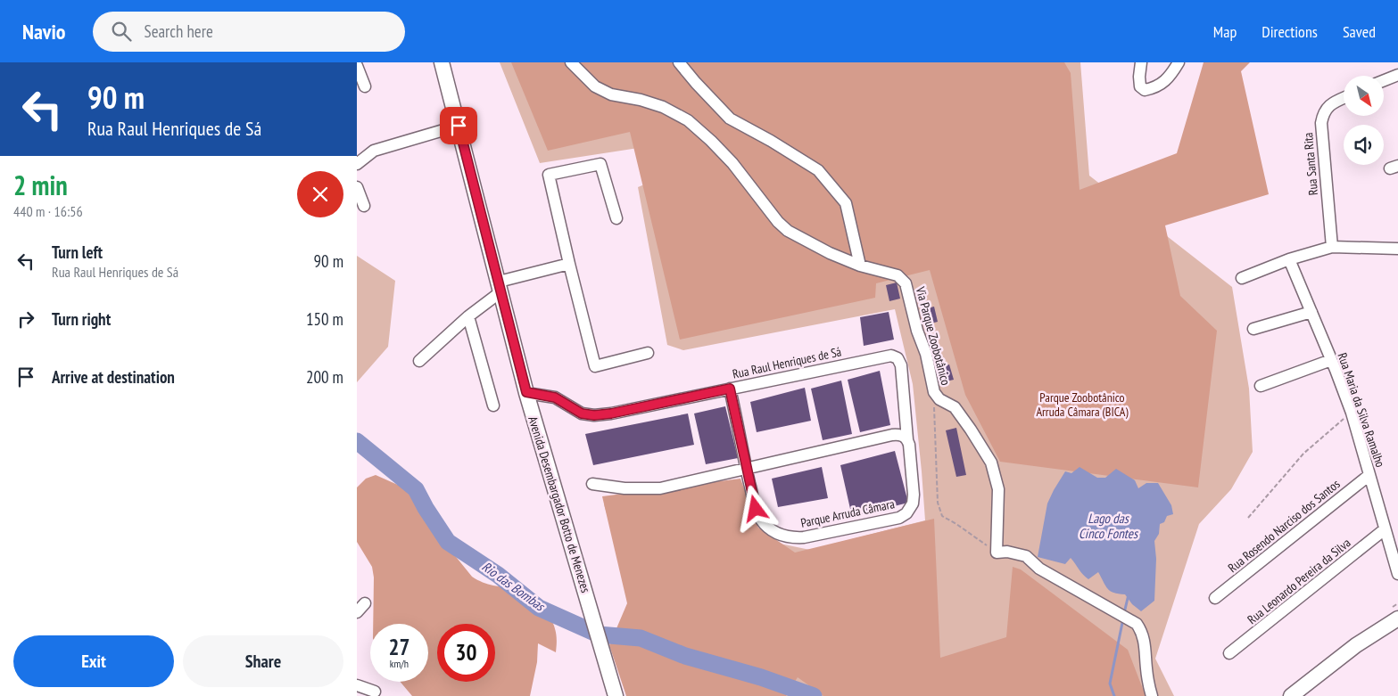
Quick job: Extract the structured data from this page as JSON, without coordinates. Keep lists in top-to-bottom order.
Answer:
{
  "streets": {
    "main road": ["Avenida Desembargador Botto de Menezes"],
    "street": [
      "Rua Santa Rita",
      "Via Parque Zoobotânico",
      "Rua Raul Henriques de Sá",
      "Rua Maria da Silva Ramalho",
      "Parque Arruda Câmara",
      "Rua Rosendo Narciso dos Santos",
      "Rua Leonardo Pereira da Silva"
    ]
  },
  "crossings": [
    ["Rua Raul Henriques de Sá", "Avenida Desembargador Botto de Menezes"],
    ["Rua Raul Henriques de Sá", "Parque Arruda Câmara"],
    ["Rua Maria da Silva Ramalho", "Rua Rosendo Narciso dos Santos"],
    ["Rua Maria da Silva Ramalho", "Rua Leonardo Pereira da Silva"]
  ],
  "water": ["Lago das Cinco Fontes", "Rio das Bombas"],
  "parks": ["Parque Zoobotânico Arruda Câmara (BICA)"],
  "north": "bottom right",
  "page": {
    "header": "Navio",
    "search": "Search here",
    "nav": ["Map", "Directions", "Saved"],
    "turn": ["90 m", "Rua Raul Henriques de Sá"],
    "heading": ["2 min", "440 m · 16:56"],
    "list": [
      {
        "name": "Turn left",
        "note": "Rua Raul Henriques de Sá",
        "value": "90 m"
      },
      {
        "name": "Turn right",
        "value": "150 m"
      },
      {
        "name": "Arrive at destination",
        "value": "200 m"
      }
    ],
    "speed": "27 km/h",
    "limit": "30",
    "buttons": ["Exit", "Share"]
  }
}
